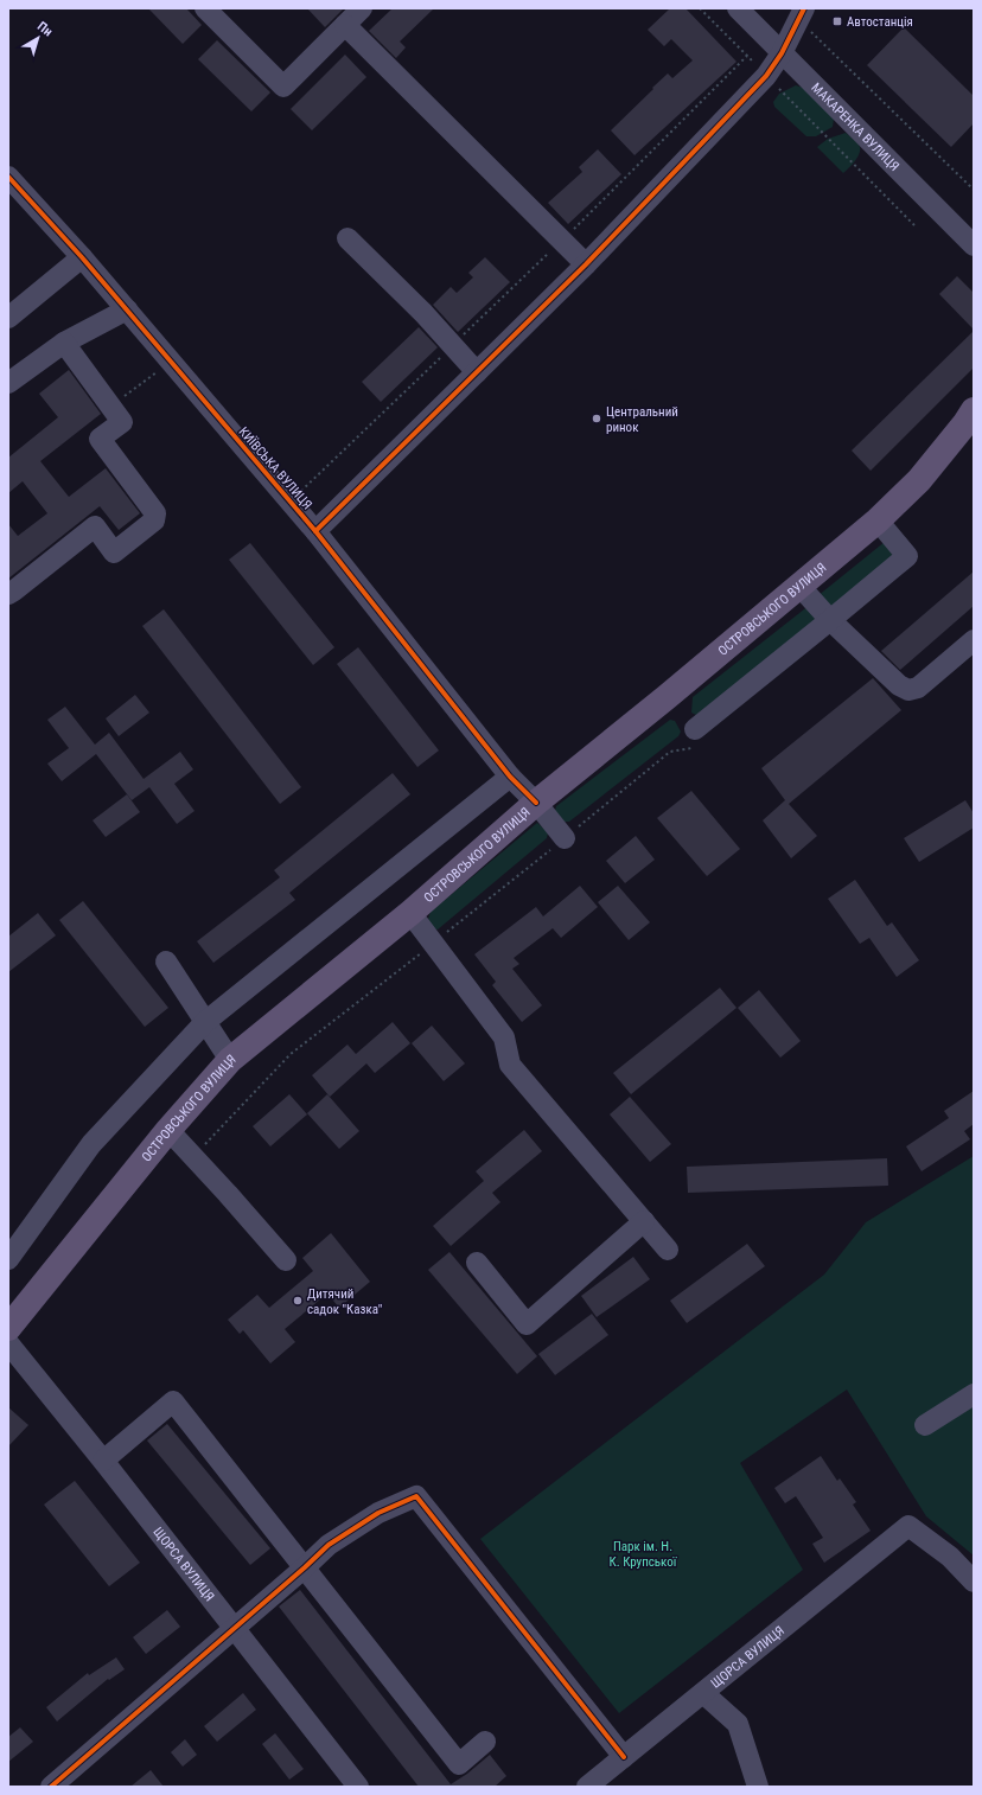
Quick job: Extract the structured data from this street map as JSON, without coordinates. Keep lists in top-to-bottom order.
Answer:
{
  "streets": {
    "main road": ["ОСТРОВСЬКОГО ВУЛИЦЯ"],
    "street": ["МАКАРЕНКА ВУЛИЦЯ", "КИЇВСЬКА ВУЛИЦЯ", "ЩОРСА ВУЛИЦЯ"]
  },
  "crossings": [
    ["КИЇВСЬКА ВУЛИЦЯ", "ОСТРОВСЬКОГО ВУЛИЦЯ"]
  ],
  "parks": ["Парк ім. Н. К. Крупської"],
  "places": {
    "transit": ["Автостанція"],
    "other": ["Центральний ринок", "Дитячий садок \"Казка\""]
  },
  "north": "top right"
}
